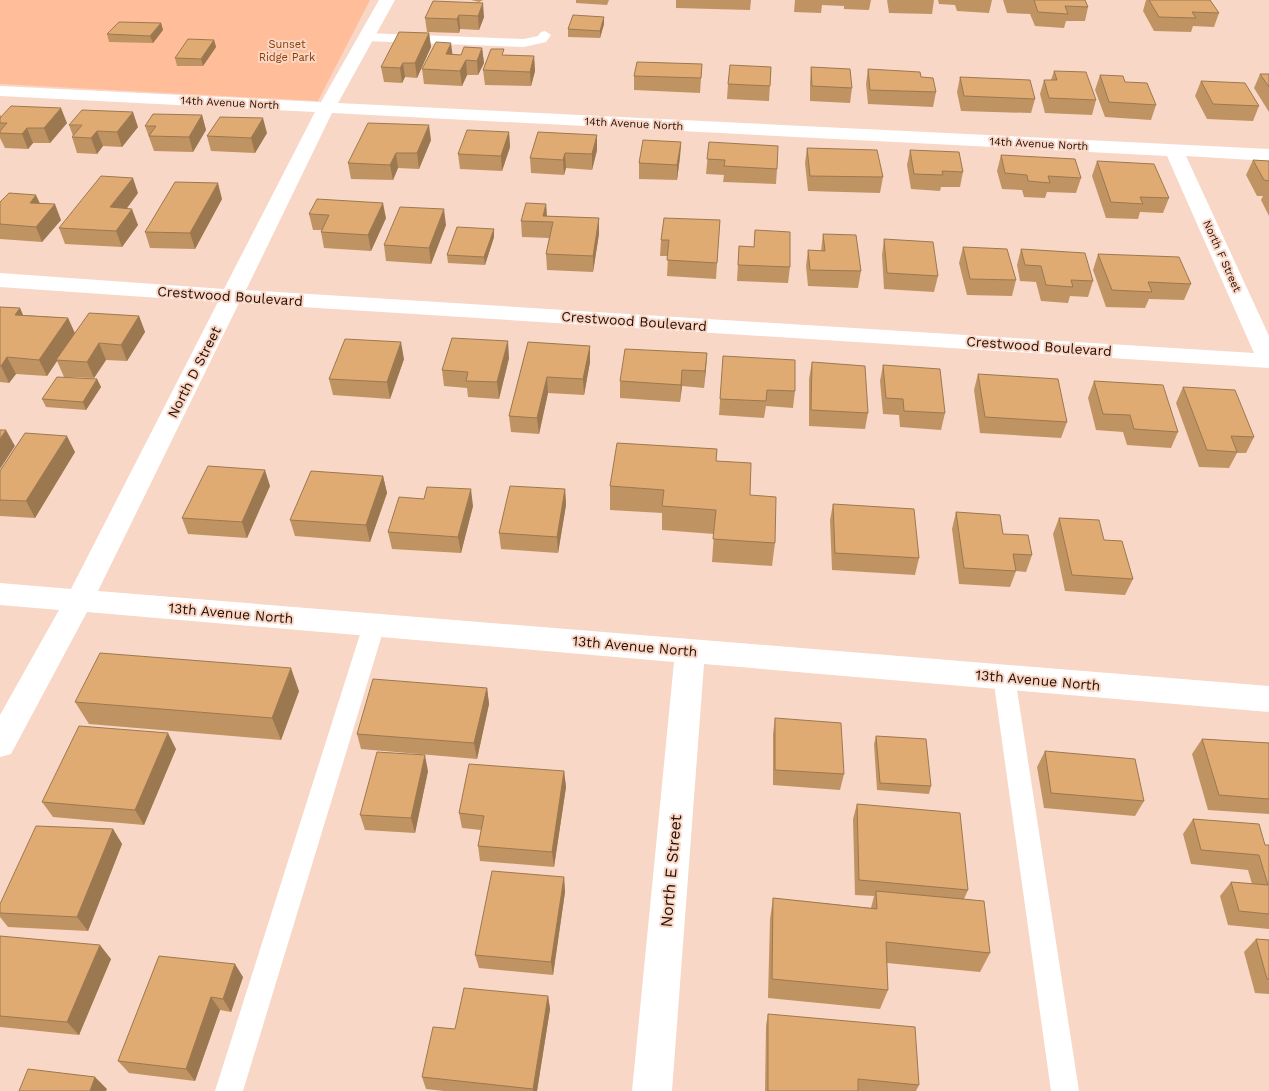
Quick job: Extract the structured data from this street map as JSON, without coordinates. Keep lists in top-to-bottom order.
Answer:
{
  "streets": {
    "street": [
      "14th Avenue North",
      "North F Street",
      "Crestwood Boulevard",
      "North D Street",
      "13th Avenue North",
      "North E Street"
    ]
  },
  "crossings": [
    ["14th Avenue North", "North F Street"],
    ["14th Avenue North", "North D Street"],
    ["North F Street", "Crestwood Boulevard"],
    ["Crestwood Boulevard", "North D Street"],
    ["North D Street", "13th Avenue North"],
    ["13th Avenue North", "North E Street"]
  ],
  "parks": ["Sunset Ridge Park"]
}
